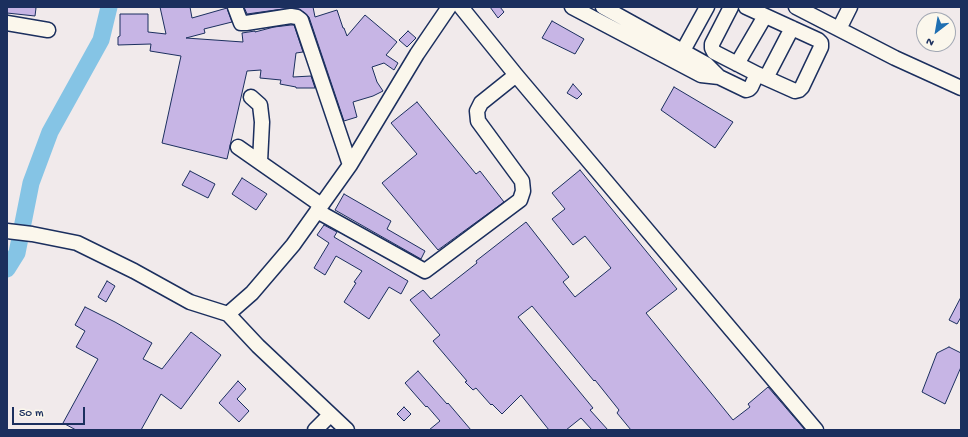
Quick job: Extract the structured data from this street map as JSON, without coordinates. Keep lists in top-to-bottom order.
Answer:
{
  "scale_bar": "50 m",
  "north": "bottom left"
}
